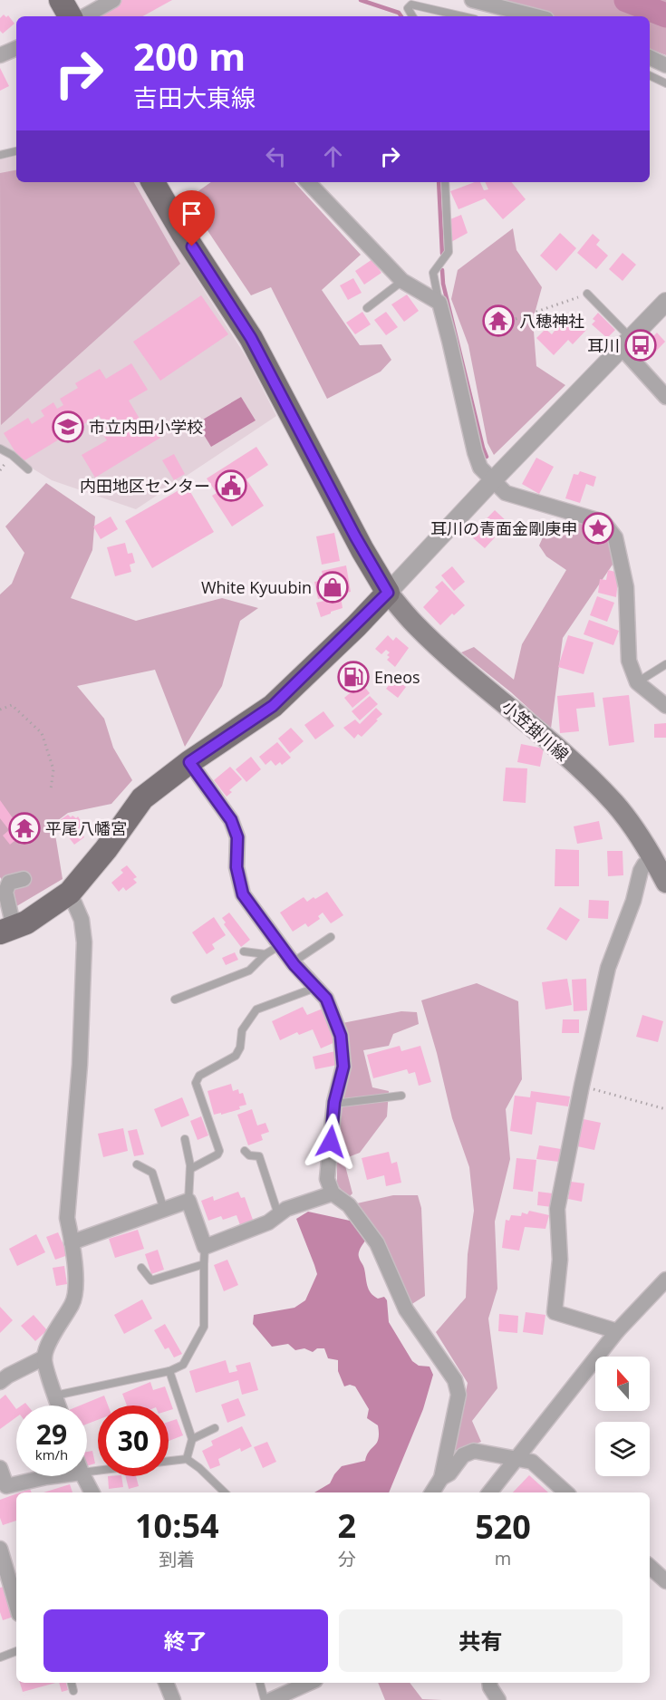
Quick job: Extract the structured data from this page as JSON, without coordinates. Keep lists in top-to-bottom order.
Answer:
{
  "streets": {
    "main road": ["小笠掛川線"]
  },
  "places": {
    "temple": ["八穂神社", "平尾八幡宮"],
    "bus stop": ["耳川"],
    "school or university": ["市立内田小学校"],
    "public building": ["内田地区センター"],
    "place": ["耳川の青面金剛庚申"],
    "shop": ["White Kyuubin"],
    "fuel station": ["Eneos"]
  },
  "north": "top",
  "page": {
    "turn": ["200 m", "吉田大東線"],
    "speed": "29 km/h",
    "limit": "30",
    "eta": [
      "10:54",
      "到着",
      "2",
      "分",
      "520",
      "m"
    ],
    "buttons": ["終了", "共有"]
  }
}
